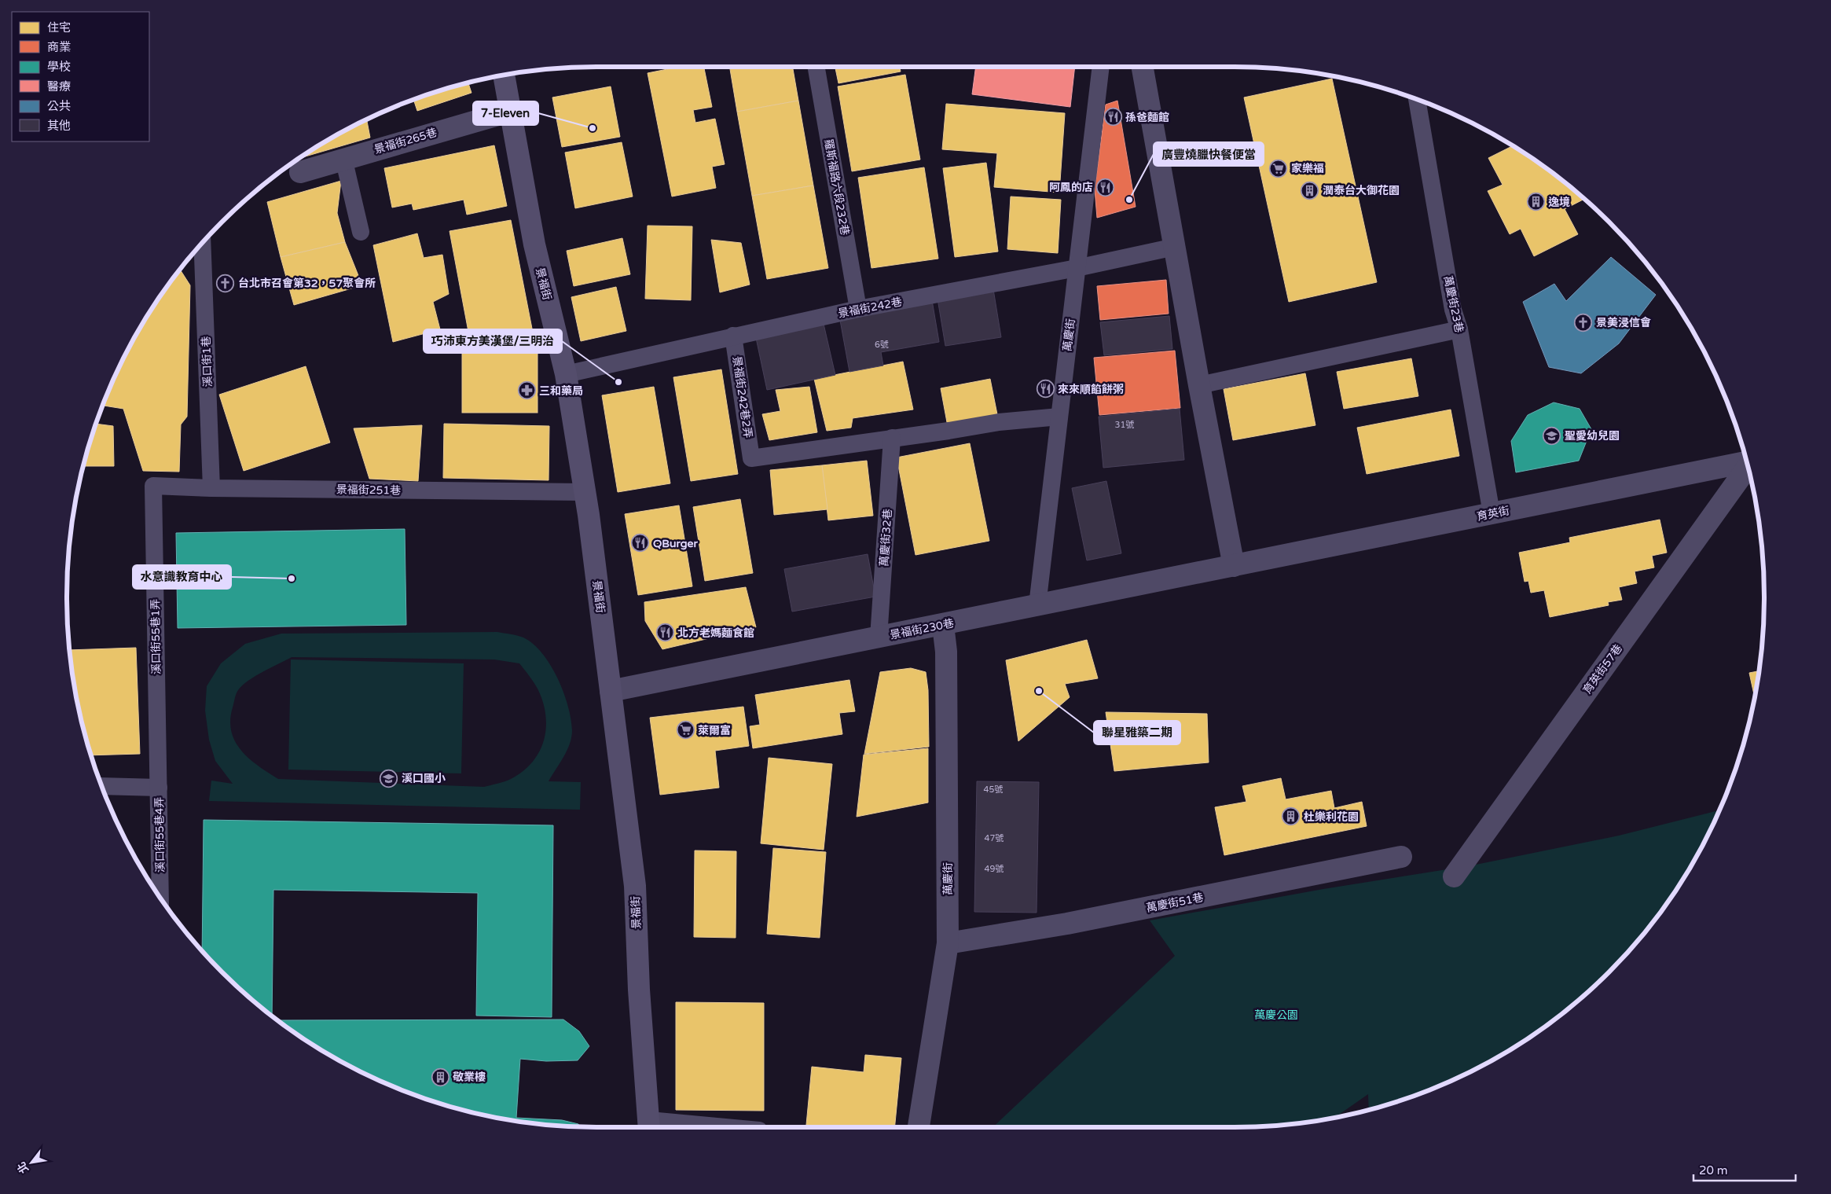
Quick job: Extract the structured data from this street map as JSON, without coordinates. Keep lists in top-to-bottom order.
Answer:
{
  "streets": {
    "street": [
      "景福街265巷",
      "景福街",
      "萬慶街",
      "育英街",
      "景福街230巷",
      "育英街57巷",
      "萬慶街51巷"
    ],
    "lane": [
      "羅斯福路六段232巷",
      "萬慶街23巷",
      "景福街242巷",
      "溪口街1巷",
      "景福街242巷2弄",
      "景福街251巷",
      "萬慶街32巷",
      "溪口街55巷1弄",
      "溪口街55巷4弄"
    ]
  },
  "crossings": [
    ["景福街265巷", "景福街"],
    ["羅斯福路六段232巷", "景福街242巷"],
    ["景福街", "景福街242巷"],
    ["景福街", "景福街251巷"],
    ["景福街", "景福街230巷"],
    ["萬慶街23巷", "育英街"],
    ["景福街242巷", "萬慶街"],
    ["景福街242巷", "景福街242巷2弄"],
    ["萬慶街", "景福街230巷"],
    ["萬慶街", "萬慶街51巷"],
    ["溪口街1巷", "景福街251巷"],
    ["景福街242巷2弄", "萬慶街32巷"],
    ["景福街251巷", "溪口街55巷1弄"],
    ["育英街", "景福街230巷"],
    ["萬慶街32巷", "景福街230巷"],
    ["溪口街55巷1弄", "溪口街55巷4弄"]
  ],
  "parks": ["萬慶公園"],
  "places": {
    "restaurant": [
      "孫爸麵館",
      "阿鳳的店",
      "來來順餡餅粥",
      "QBurger",
      "北方老媽麵食館"
    ],
    "other": [
      "7-Eleven",
      "廣豐燒臘快餐便當",
      "巧沛東方美漢堡/三明治",
      "水意識教育中心",
      "聯星雅築二期"
    ],
    "supermarket": ["家樂福", "萊爾富"],
    "building": [
      "潤泰台大御花園",
      "逸境",
      "杜樂利花園",
      "敬業樓"
    ],
    "church": ["台北市召會第32，57聚會所", "景美浸信會"],
    "pharmacy": ["三和藥局"],
    "school or university": ["聖愛幼兒園", "溪口國小"]
  },
  "house_numbers": [
    "6號",
    "31號",
    "45號",
    "47號",
    "49號"
  ],
  "legend": [
    "住宅",
    "商業",
    "學校",
    "醫療",
    "公共",
    "其他"
  ],
  "scale_bar": "20 m",
  "north": "bottom left"
}
